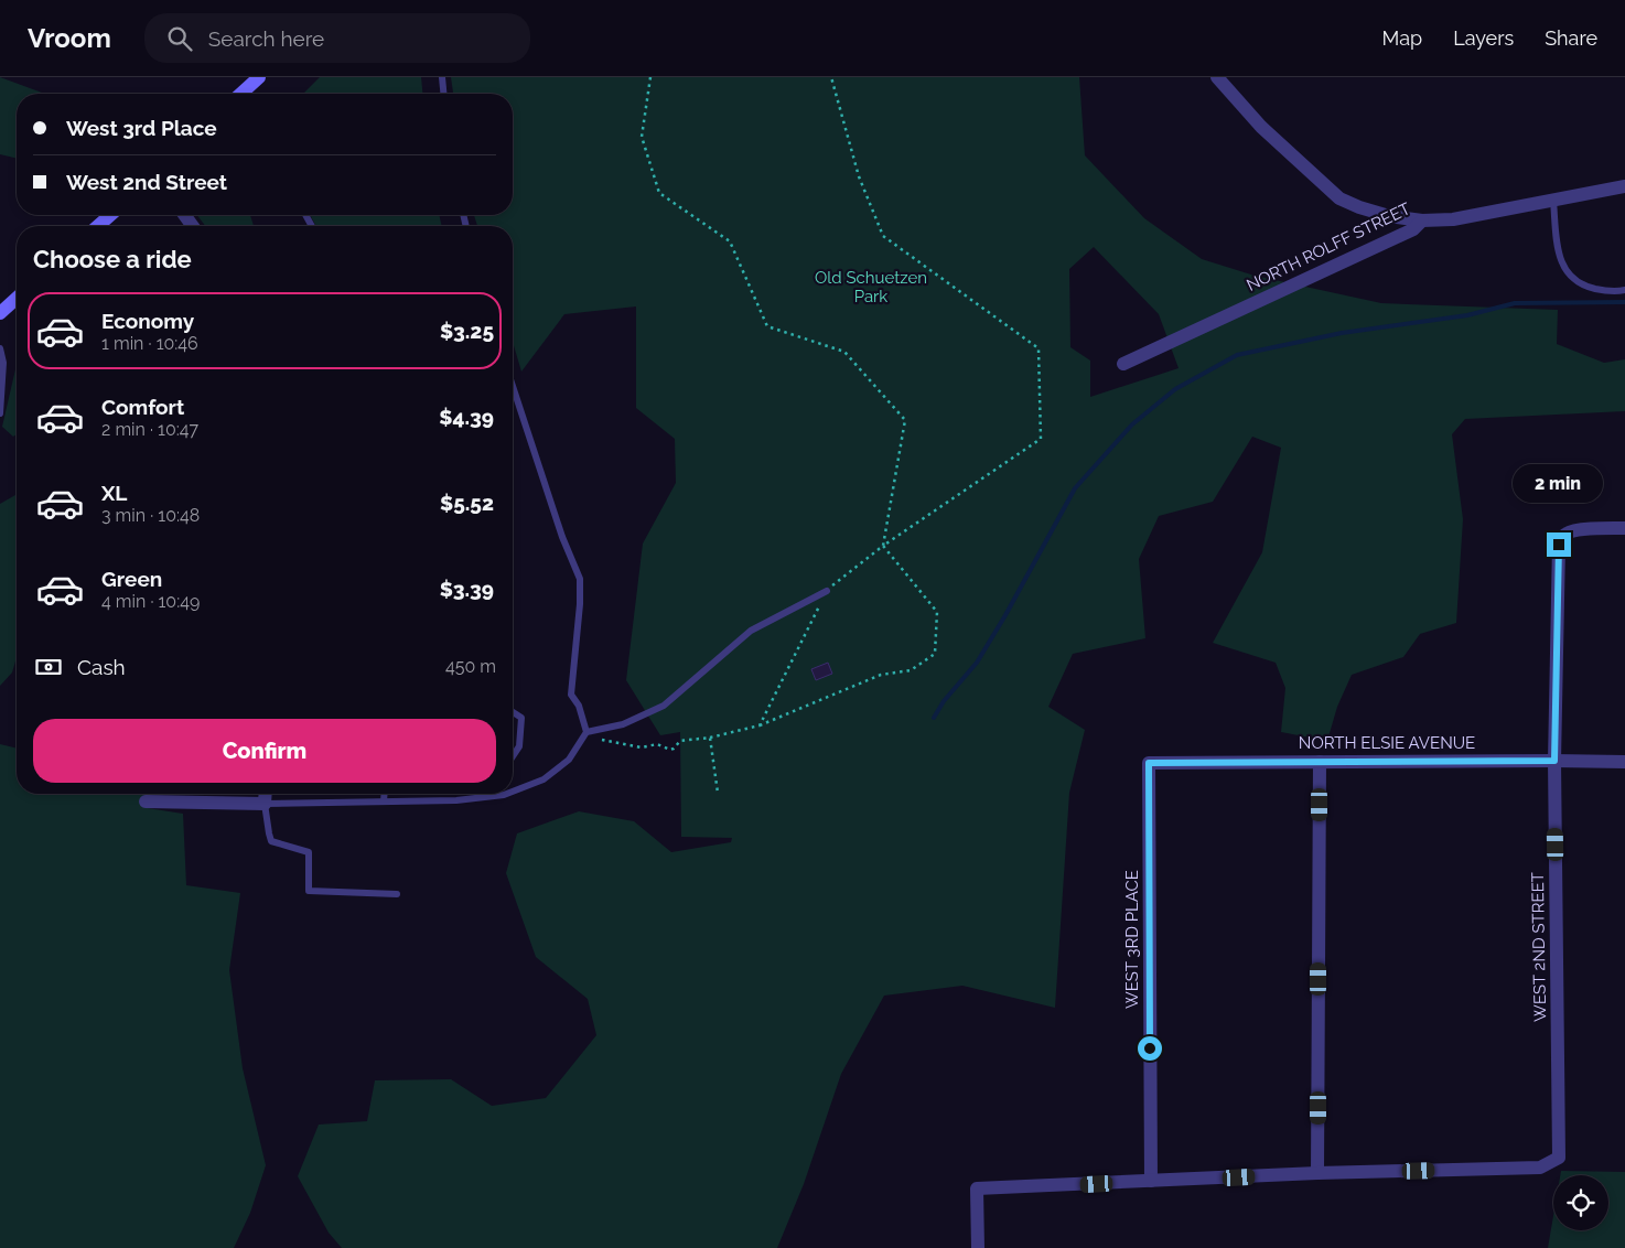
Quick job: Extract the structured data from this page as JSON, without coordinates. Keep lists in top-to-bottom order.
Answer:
{
  "streets": {
    "street": [
      "NORTH ROLFF STREET",
      "NORTH ELSIE AVENUE",
      "WEST 3RD PLACE",
      "WEST 2ND STREET"
    ]
  },
  "crossings": [
    ["NORTH ELSIE AVENUE", "WEST 3RD PLACE"],
    ["NORTH ELSIE AVENUE", "WEST 2ND STREET"]
  ],
  "parks": ["Old Schuetzen Park"],
  "page": {
    "header": "Vroom",
    "search": "Search here",
    "nav": ["Map", "Layers", "Share"],
    "banner": ["West 3rd Place", "West 2nd Street"],
    "heading": "Choose a ride",
    "list": [
      {
        "name": "Economy",
        "note": "1 min · 10:46",
        "value": "$3.25"
      },
      {
        "name": "Comfort",
        "note": "2 min · 10:47",
        "value": "$4.39"
      },
      {
        "name": "XL",
        "note": "3 min · 10:48",
        "value": "$5.52"
      },
      {
        "name": "Green",
        "note": "4 min · 10:49",
        "value": "$3.39"
      }
    ],
    "bubble": "2 min",
    "pay": ["Cash", "450 m"],
    "buttons": "Confirm"
  }
}
